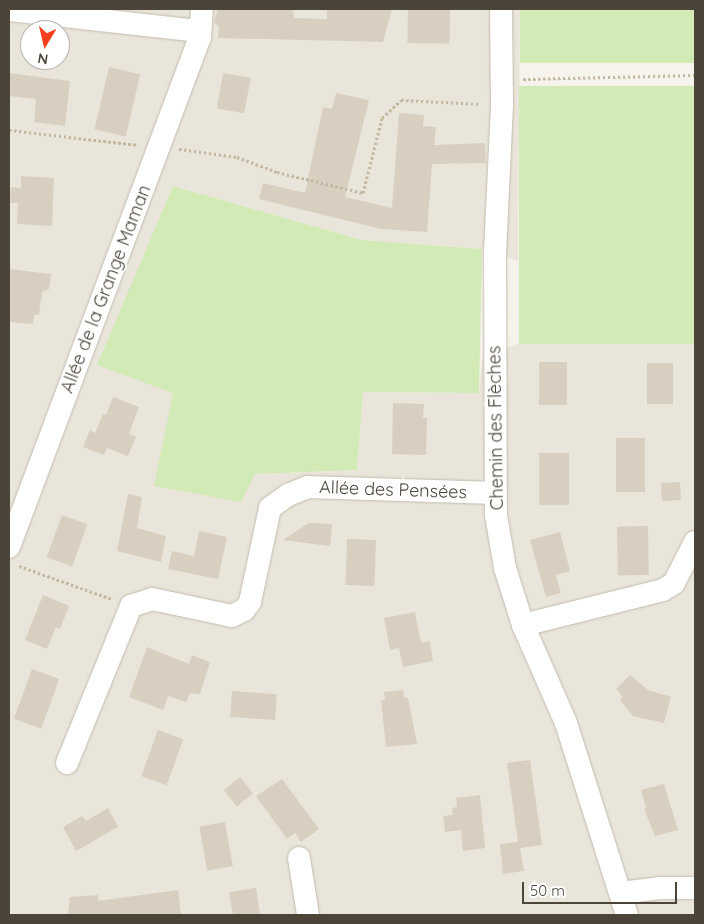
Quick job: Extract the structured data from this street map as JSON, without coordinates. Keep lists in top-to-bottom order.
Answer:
{
  "streets": {
    "street": ["Allée de la Grange Maman", "Chemin des Flèches", "Allée des Pensées"]
  },
  "crossings": [
    ["Chemin des Flèches", "Allée des Pensées"]
  ],
  "scale_bar": "50 m",
  "north": "bottom"
}
